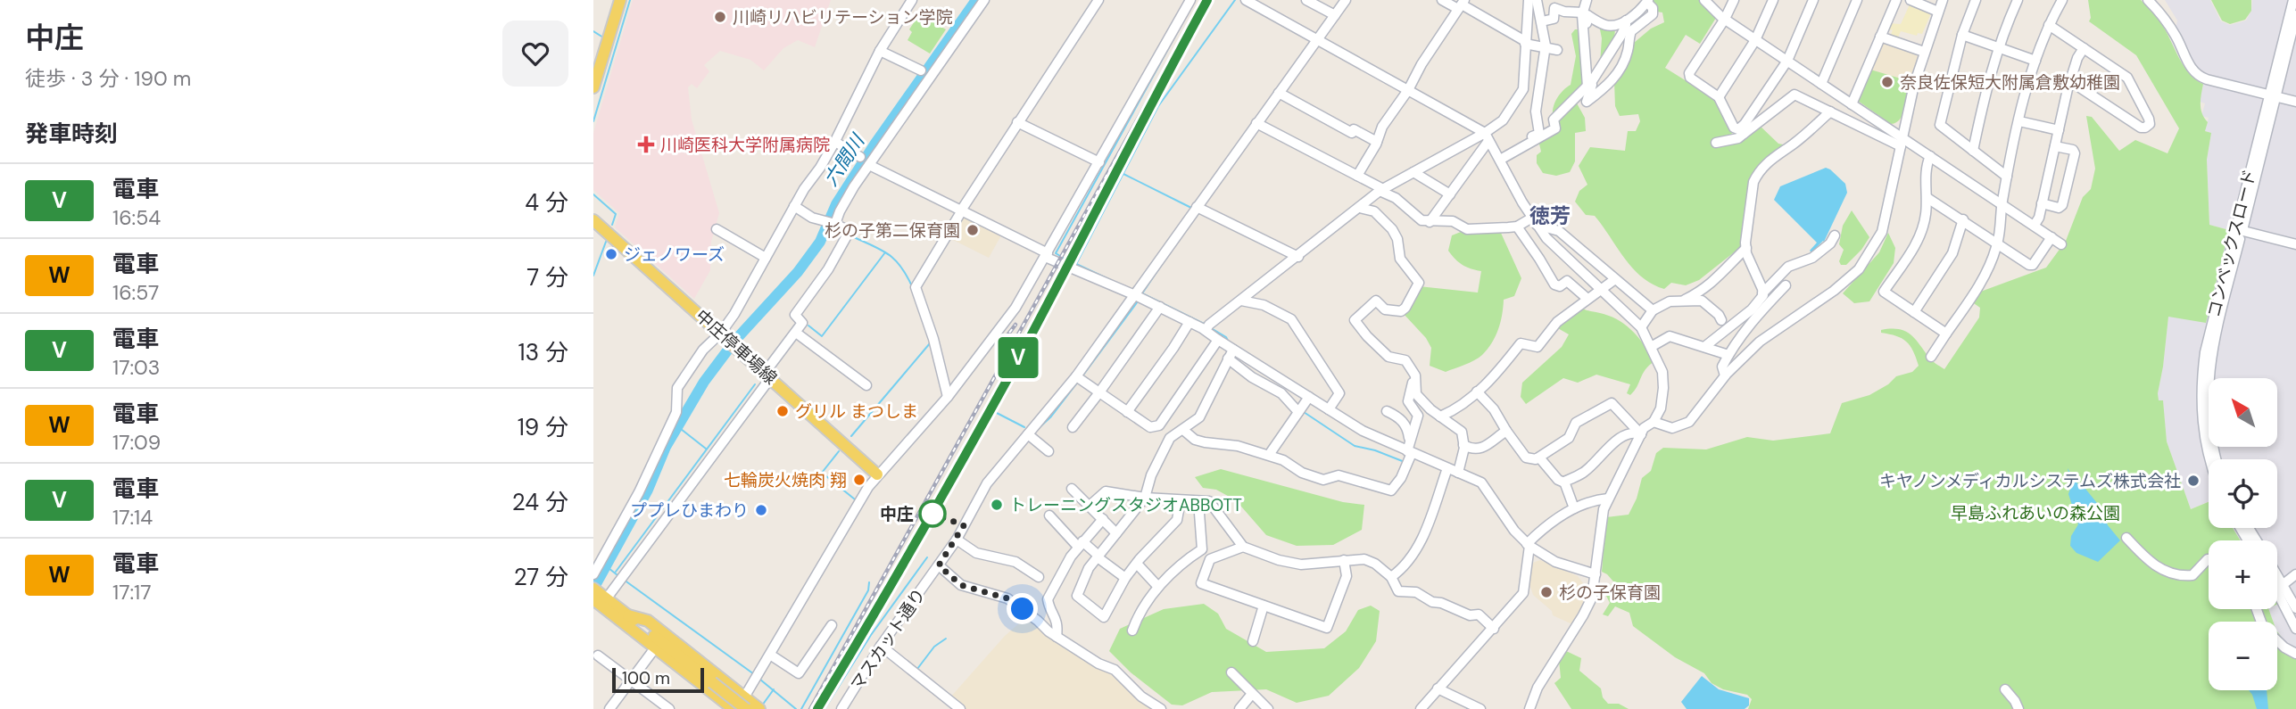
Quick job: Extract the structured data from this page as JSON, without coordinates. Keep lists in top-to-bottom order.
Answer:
{
  "streets": {
    "main road": ["中庄停車場線"],
    "street": ["コンベックスロード", "マスカット通り"]
  },
  "districts": ["徳芳"],
  "water": ["六間川"],
  "parks": ["早島ふれあいの森公園"],
  "places": {
    "other": [
      "川崎リハビリテーション学院",
      "奈良佐保短大附属倉敷幼稚園",
      "杉の子第二保育園",
      "ジェノワーズ",
      "グリル まつしま",
      "七輪炭火焼肉 翔",
      "キヤノンメディカルシステムズ株式会社",
      "トレーニングスタジオABBOTT",
      "ププレひまわり",
      "中庄",
      "杉の子保育園"
    ],
    "health": ["川崎医科大学附属病院"]
  },
  "scale_bar": "100 m",
  "north": "top left",
  "page": {
    "heading": [
      ["中庄", "徒歩 · 3 分 · 190 m"],
      "発車時刻"
    ],
    "on_map": "V",
    "list": [
      {
        "mark": "V",
        "name": "電車",
        "note": "16:54",
        "value": "4 分"
      },
      {
        "mark": "W",
        "name": "電車",
        "note": "16:57",
        "value": "7 分"
      },
      {
        "mark": "V",
        "name": "電車",
        "note": "17:03",
        "value": "13 分"
      },
      {
        "mark": "W",
        "name": "電車",
        "note": "17:09",
        "value": "19 分"
      },
      {
        "mark": "V",
        "name": "電車",
        "note": "17:14",
        "value": "24 分"
      },
      {
        "mark": "W",
        "name": "電車",
        "note": "17:17",
        "value": "27 分"
      }
    ],
    "map_buttons": ["+", "−"],
    "scale": "100 m"
  }
}
